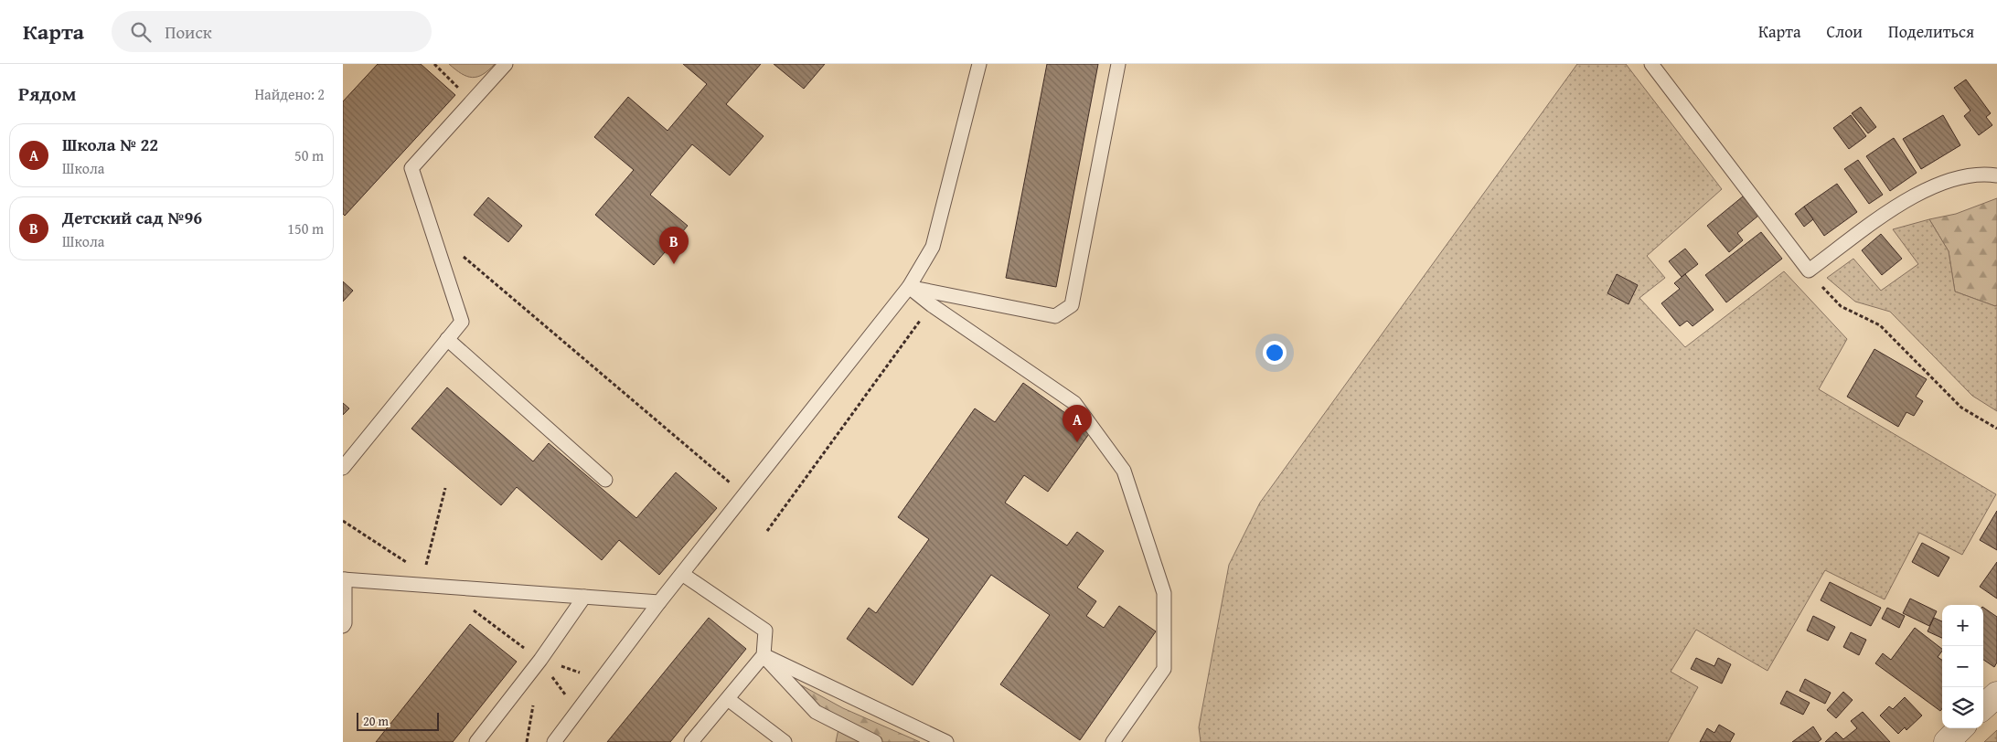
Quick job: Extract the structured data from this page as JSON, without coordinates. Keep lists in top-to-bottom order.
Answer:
{
  "scale_bar": "20 m",
  "page": {
    "header": "Карта",
    "search": "Поиск",
    "nav": ["Карта", "Слои", "Поделиться"],
    "heading": ["Рядом", "Найдено: 2"],
    "list": [
      {
        "mark": "A",
        "name": "Школа № 22",
        "note": "Школа",
        "value": "50 m"
      },
      {
        "mark": "B",
        "name": "Детский сад №96",
        "note": "Школа",
        "value": "150 m"
      }
    ],
    "pins": ["B", "A"],
    "map_buttons": ["+", "−"],
    "scale": "20 m"
  }
}
